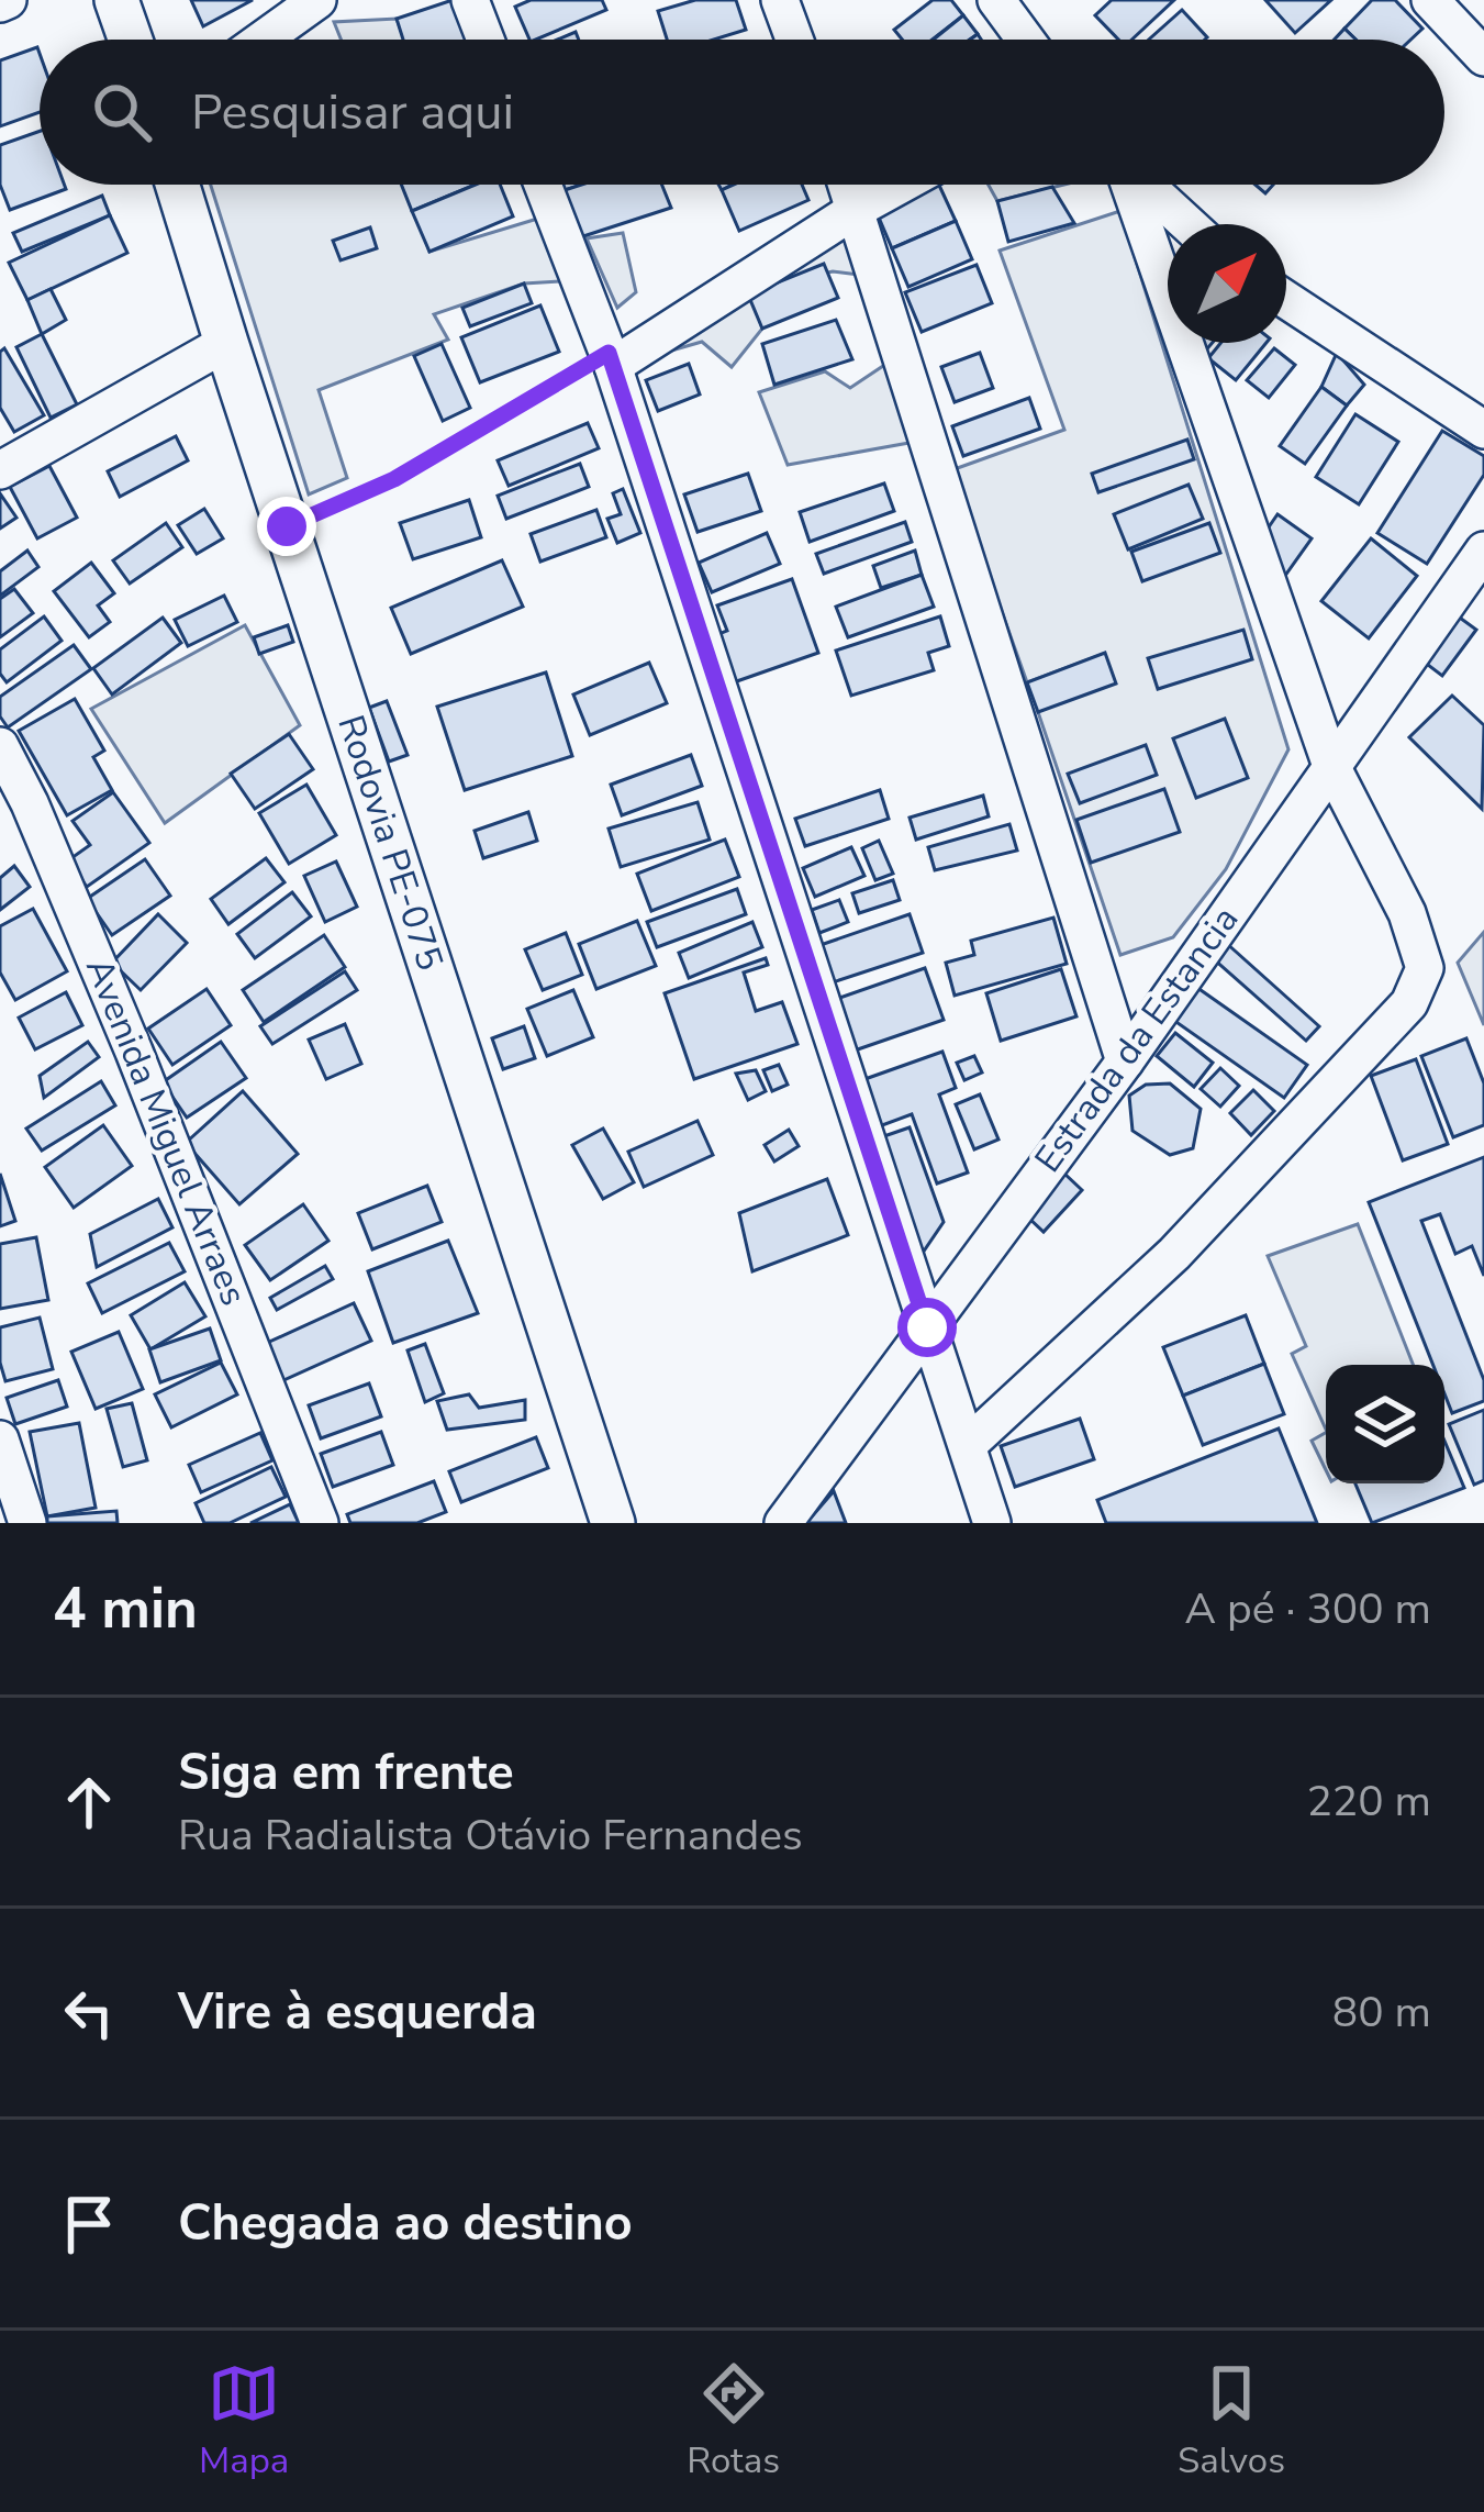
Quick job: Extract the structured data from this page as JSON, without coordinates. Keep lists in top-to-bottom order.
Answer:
{
  "streets": {
    "main road": ["Rodovia PE-075"],
    "street": ["Estrada da Estancia", "Avenida Miguel Arraes"]
  },
  "north": "top right",
  "page": {
    "search": "Pesquisar aqui",
    "heading": ["4 min", "A pé · 300 m"],
    "list": [
      ["Siga em frente", "Rua Radialista Otávio Fernandes", "220 m"],
      ["Vire à esquerda", "80 m"],
      "Chegada ao destino"
    ],
    "nav": ["Mapa", "Rotas", "Salvos"]
  }
}
